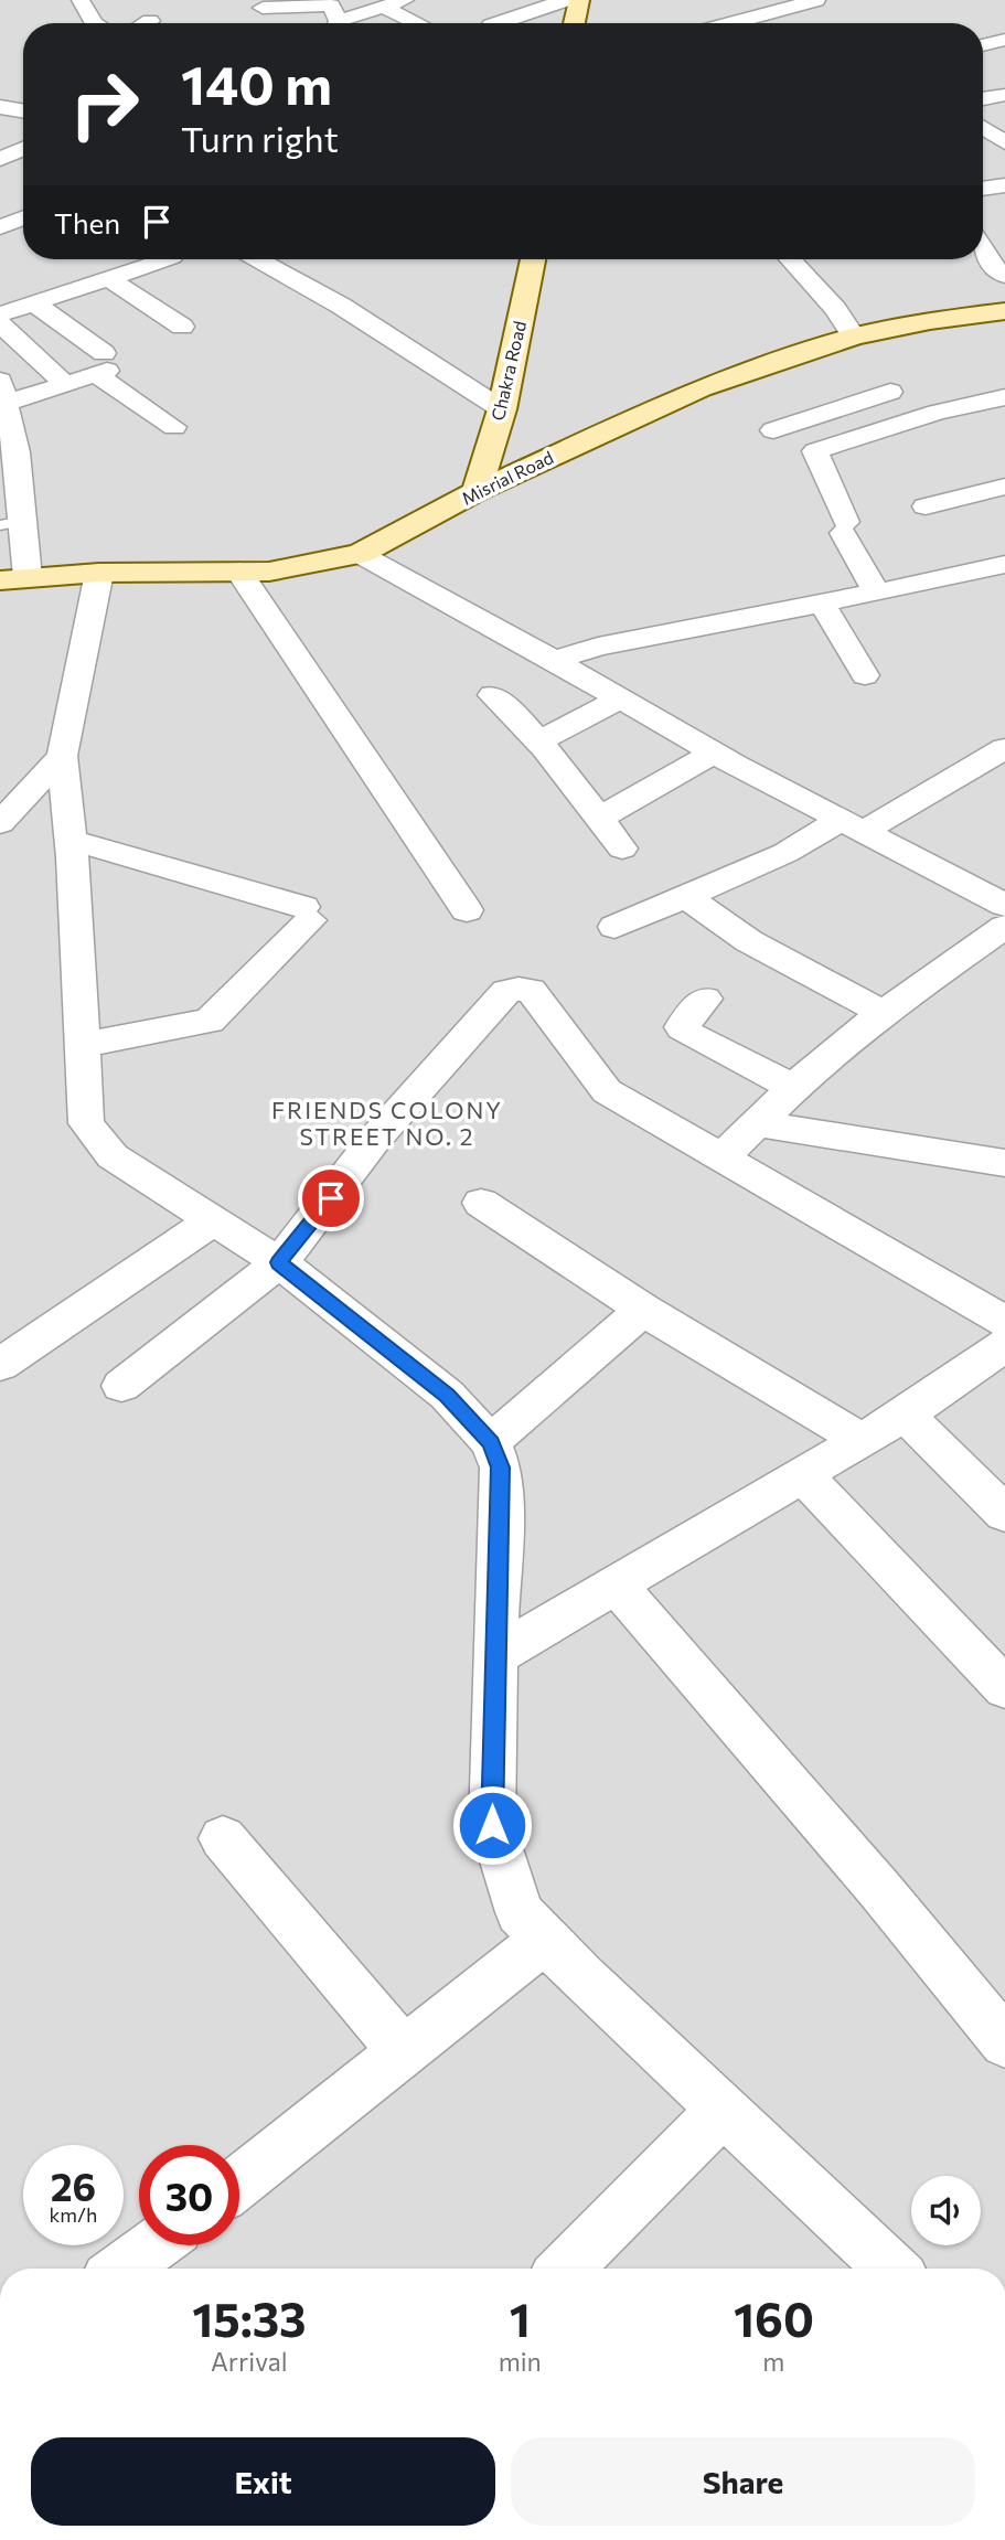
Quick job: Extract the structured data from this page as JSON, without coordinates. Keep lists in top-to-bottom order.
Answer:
{
  "streets": {
    "main road": ["Chakra Road", "Misrial Road"]
  },
  "crossings": [
    ["Chakra Road", "Misrial Road"]
  ],
  "districts": ["FRIENDS COLONY STREET NO. 2"],
  "page": {
    "turn": ["140 m", "Turn right"],
    "then": "Then",
    "speed": "26 km/h",
    "limit": "30",
    "eta": [
      "15:33",
      "Arrival",
      "1",
      "min",
      "160",
      "m"
    ],
    "buttons": ["Exit", "Share"]
  }
}
